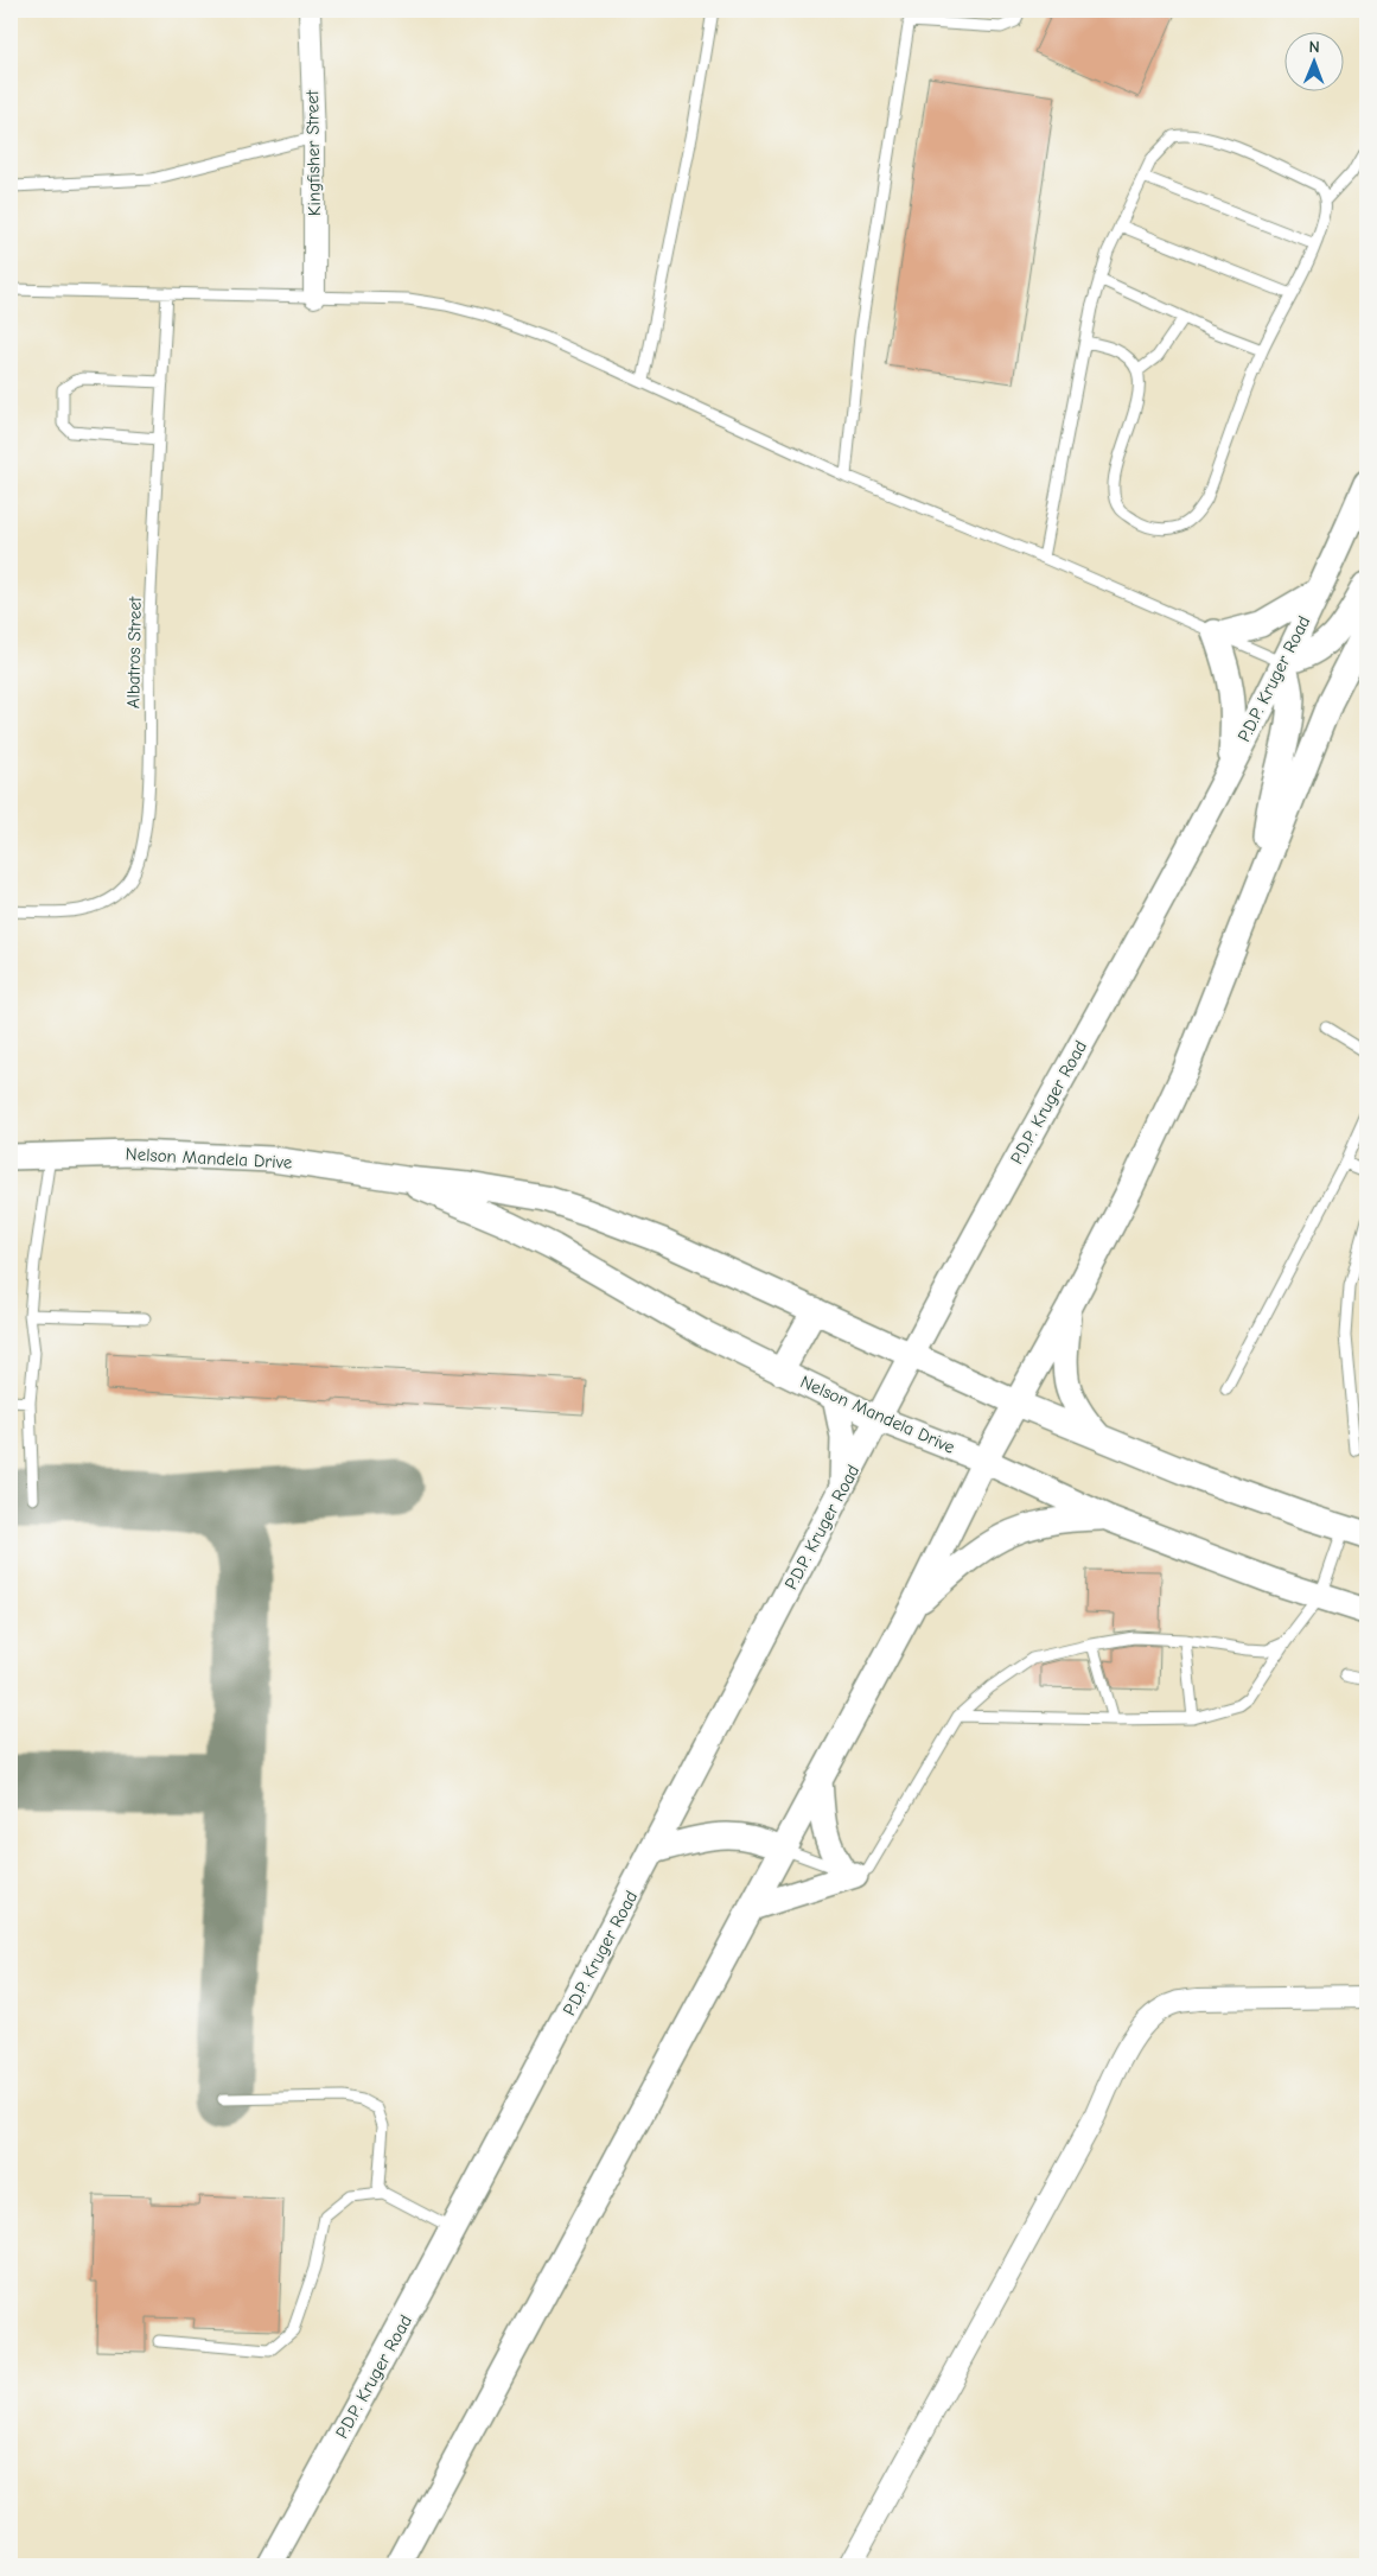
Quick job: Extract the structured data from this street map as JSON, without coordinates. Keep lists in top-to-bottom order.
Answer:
{
  "streets": {
    "street": ["Kingfisher Street", "P.D.P. Kruger Road", "Nelson Mandela Drive"],
    "lane": ["Albatros Street"]
  },
  "crossings": [
    ["P.D.P. Kruger Road", "Nelson Mandela Drive"]
  ],
  "north": "top"
}
